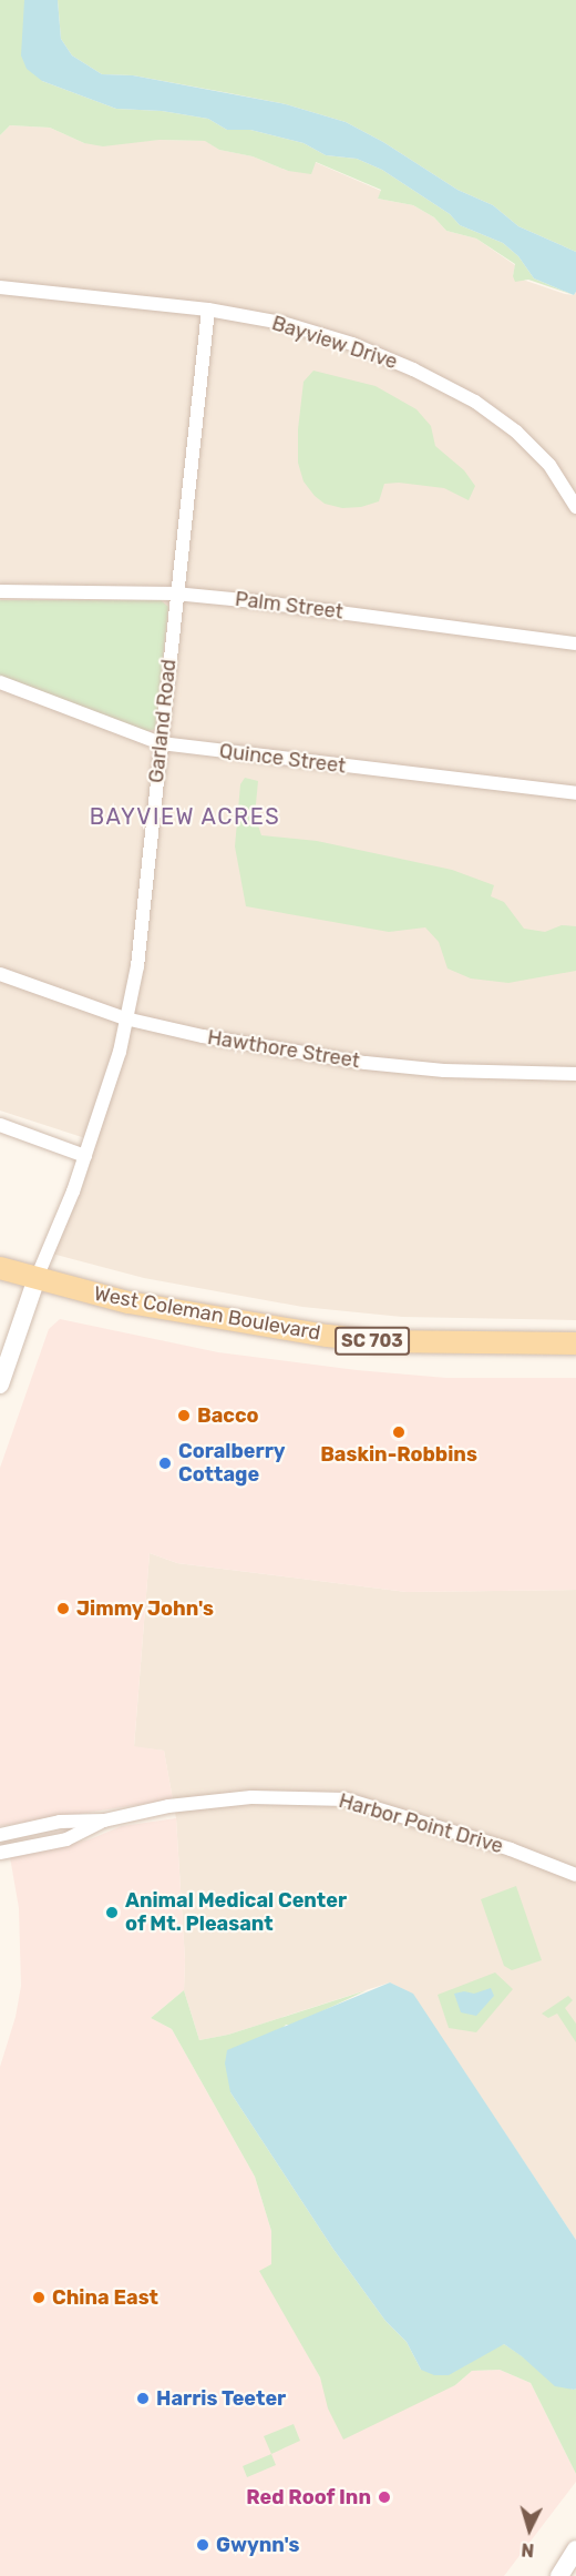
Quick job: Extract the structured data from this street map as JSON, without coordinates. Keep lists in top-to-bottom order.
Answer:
{
  "streets": {
    "main road": ["West Coleman Boulevard", "SC 703"],
    "street": [
      "Bayview Drive",
      "Palm Street",
      "Garland Road",
      "Quince Street",
      "Hawthore Street",
      "Harbor Point Drive"
    ]
  },
  "crossings": [
    ["Bayview Drive", "Garland Road"],
    ["Palm Street", "Garland Road"],
    ["Garland Road", "Quince Street"],
    ["Garland Road", "Hawthore Street"],
    ["Garland Road", "West Coleman Boulevard"]
  ],
  "districts": ["BAYVIEW ACRES"],
  "places": [
    "Bacco",
    "Baskin-Robbins",
    "Coralberry Cottage",
    "Jimmy John's",
    "Animal Medical Center of Mt. Pleasant",
    "China East",
    "Harris Teeter",
    "Red Roof Inn",
    "Gwynn's"
  ],
  "north": "bottom"
}
